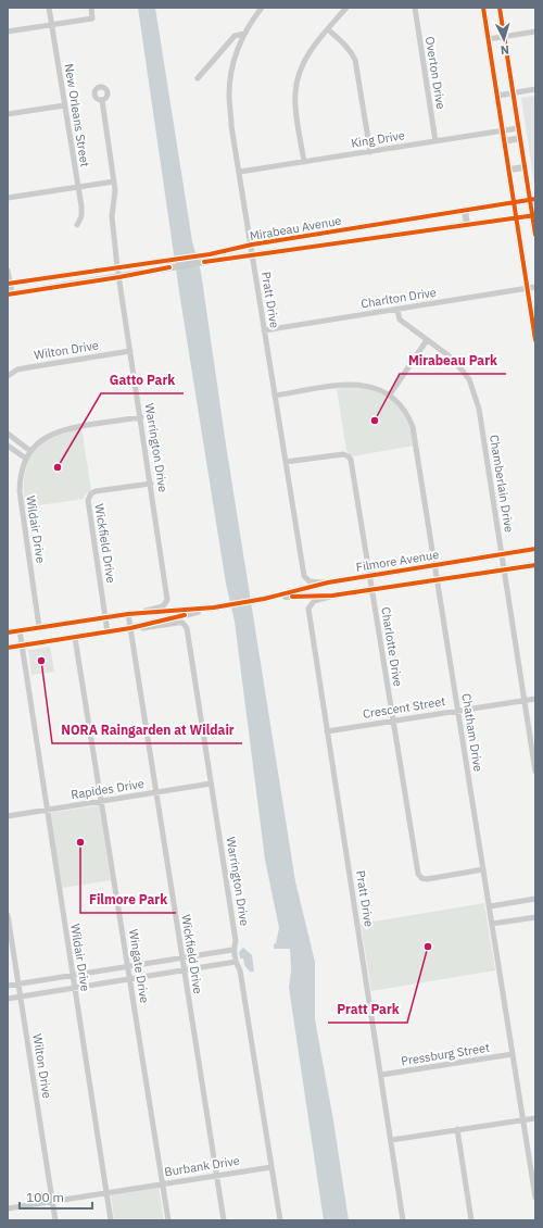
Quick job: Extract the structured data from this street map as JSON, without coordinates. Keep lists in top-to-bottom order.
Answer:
{
  "streets": {
    "street": [
      "Overton Drive",
      "New Orleans Street",
      "King Drive",
      "Mirabeau Avenue",
      "Charlton Drive",
      "Pratt Drive",
      "Wilton Drive",
      "Warrington Drive",
      "Chamberlain Drive",
      "Wildair Drive",
      "Wickfield Drive",
      "Filmore Avenue",
      "Charlotte Drive",
      "Crescent Street",
      "Chatham Drive",
      "Rapides Drive",
      "Wingate Drive",
      "Pressburg Street",
      "Burbank Drive"
    ]
  },
  "crossings": [
    ["Overton Drive", "King Drive"],
    ["King Drive", "Pratt Drive"],
    ["Mirabeau Avenue", "Pratt Drive"],
    ["Mirabeau Avenue", "Warrington Drive"],
    ["Charlton Drive", "Pratt Drive"],
    ["Charlton Drive", "Chamberlain Drive"],
    ["Pratt Drive", "Filmore Avenue"],
    ["Pratt Drive", "Charlotte Drive"],
    ["Pratt Drive", "Crescent Street"],
    ["Pratt Drive", "Chatham Drive"],
    ["Pratt Drive", "Pressburg Street"],
    ["Wilton Drive", "Warrington Drive"],
    ["Wilton Drive", "Burbank Drive"],
    ["Warrington Drive", "Wildair Drive"],
    ["Warrington Drive", "Wickfield Drive"],
    ["Warrington Drive", "Filmore Avenue"],
    ["Warrington Drive", "Rapides Drive"],
    ["Warrington Drive", "Burbank Drive"],
    ["Chamberlain Drive", "Filmore Avenue"],
    ["Chamberlain Drive", "Crescent Street"],
    ["Wildair Drive", "Filmore Avenue"],
    ["Wildair Drive", "Rapides Drive"],
    ["Wildair Drive", "Burbank Drive"],
    ["Wickfield Drive", "Filmore Avenue"],
    ["Wickfield Drive", "Rapides Drive"],
    ["Wickfield Drive", "Burbank Drive"],
    ["Filmore Avenue", "Charlotte Drive"],
    ["Filmore Avenue", "Chatham Drive"],
    ["Filmore Avenue", "Wingate Drive"],
    ["Charlotte Drive", "Crescent Street"],
    ["Charlotte Drive", "Chatham Drive"],
    ["Crescent Street", "Chatham Drive"],
    ["Chatham Drive", "Pressburg Street"],
    ["Rapides Drive", "Wingate Drive"],
    ["Wingate Drive", "Burbank Drive"]
  ],
  "places": [
    "Mirabeau Park",
    "Gatto Park",
    "NORA Raingarden at Wildair",
    "Filmore Park",
    "Pratt Park"
  ],
  "scale_bar": "100 m",
  "north": "bottom"
}
